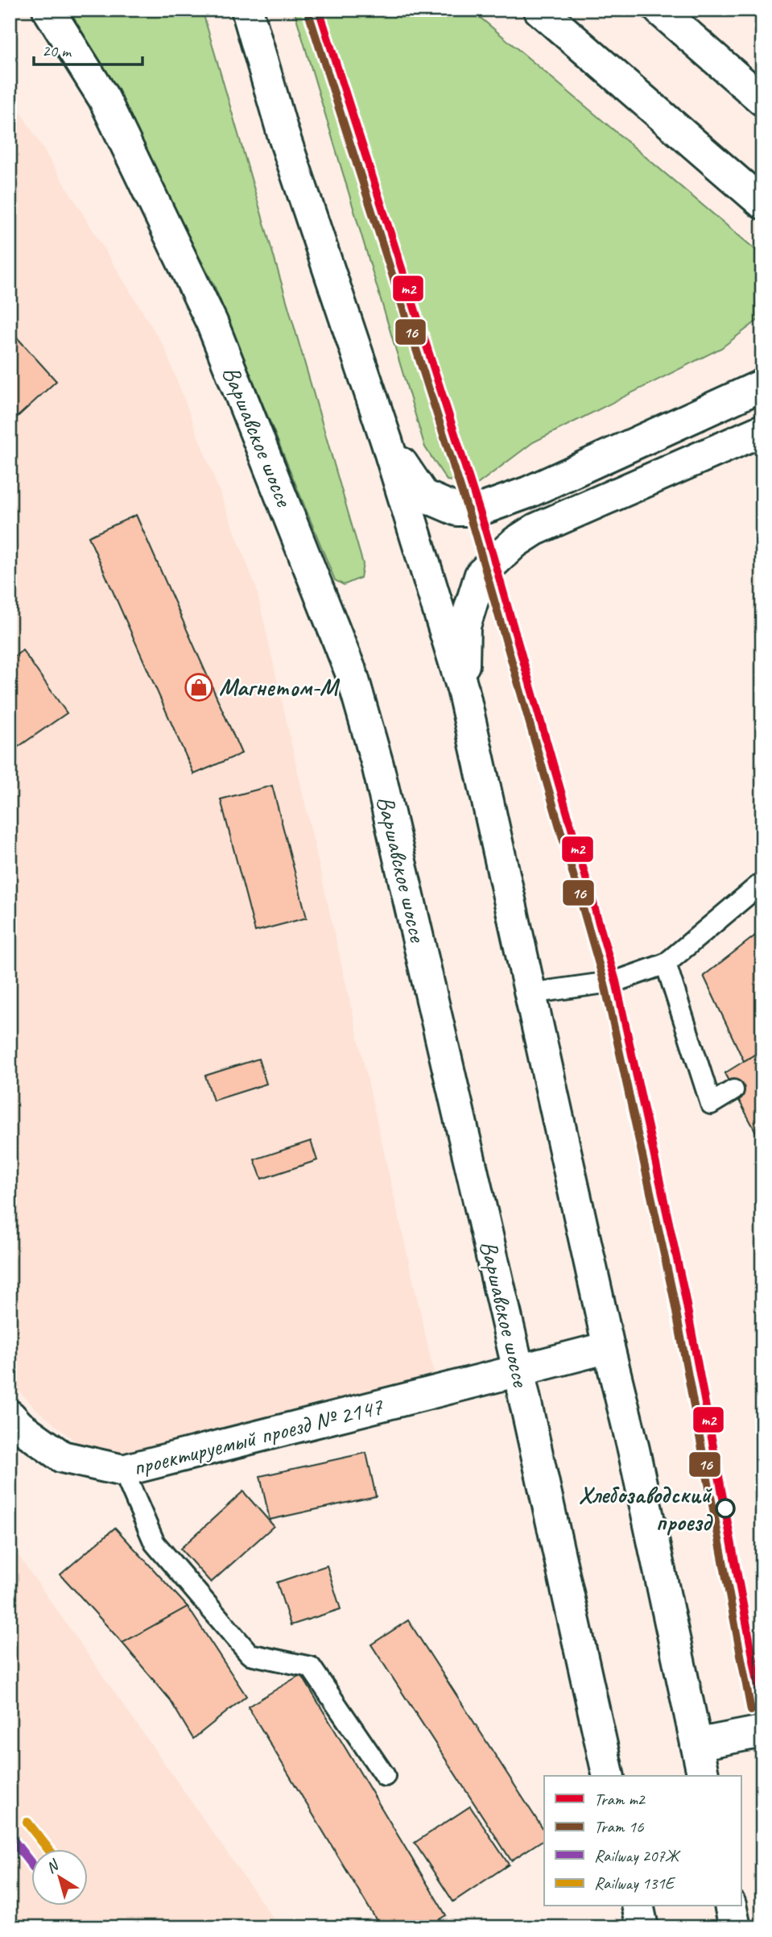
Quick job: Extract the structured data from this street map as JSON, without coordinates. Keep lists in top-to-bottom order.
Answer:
{
  "streets": {
    "main road": ["Варшавское шоссе", "проектируемый проезд № 2147"]
  },
  "crossings": [
    ["Варшавское шоссе", "проектируемый проезд № 2147"]
  ],
  "places": {
    "shop": ["Магнетом-М"],
    "other": ["Хлебозаводский проезд"]
  },
  "lines": [
    "tram line т2",
    "tram line 16",
    "rail line 131Е",
    "rail line 207Ж"
  ],
  "legend": [
    "Tram т2",
    "Tram 16",
    "Railway 207Ж",
    "Railway 131Е"
  ],
  "scale_bar": "20 m",
  "north": "top left"
}
